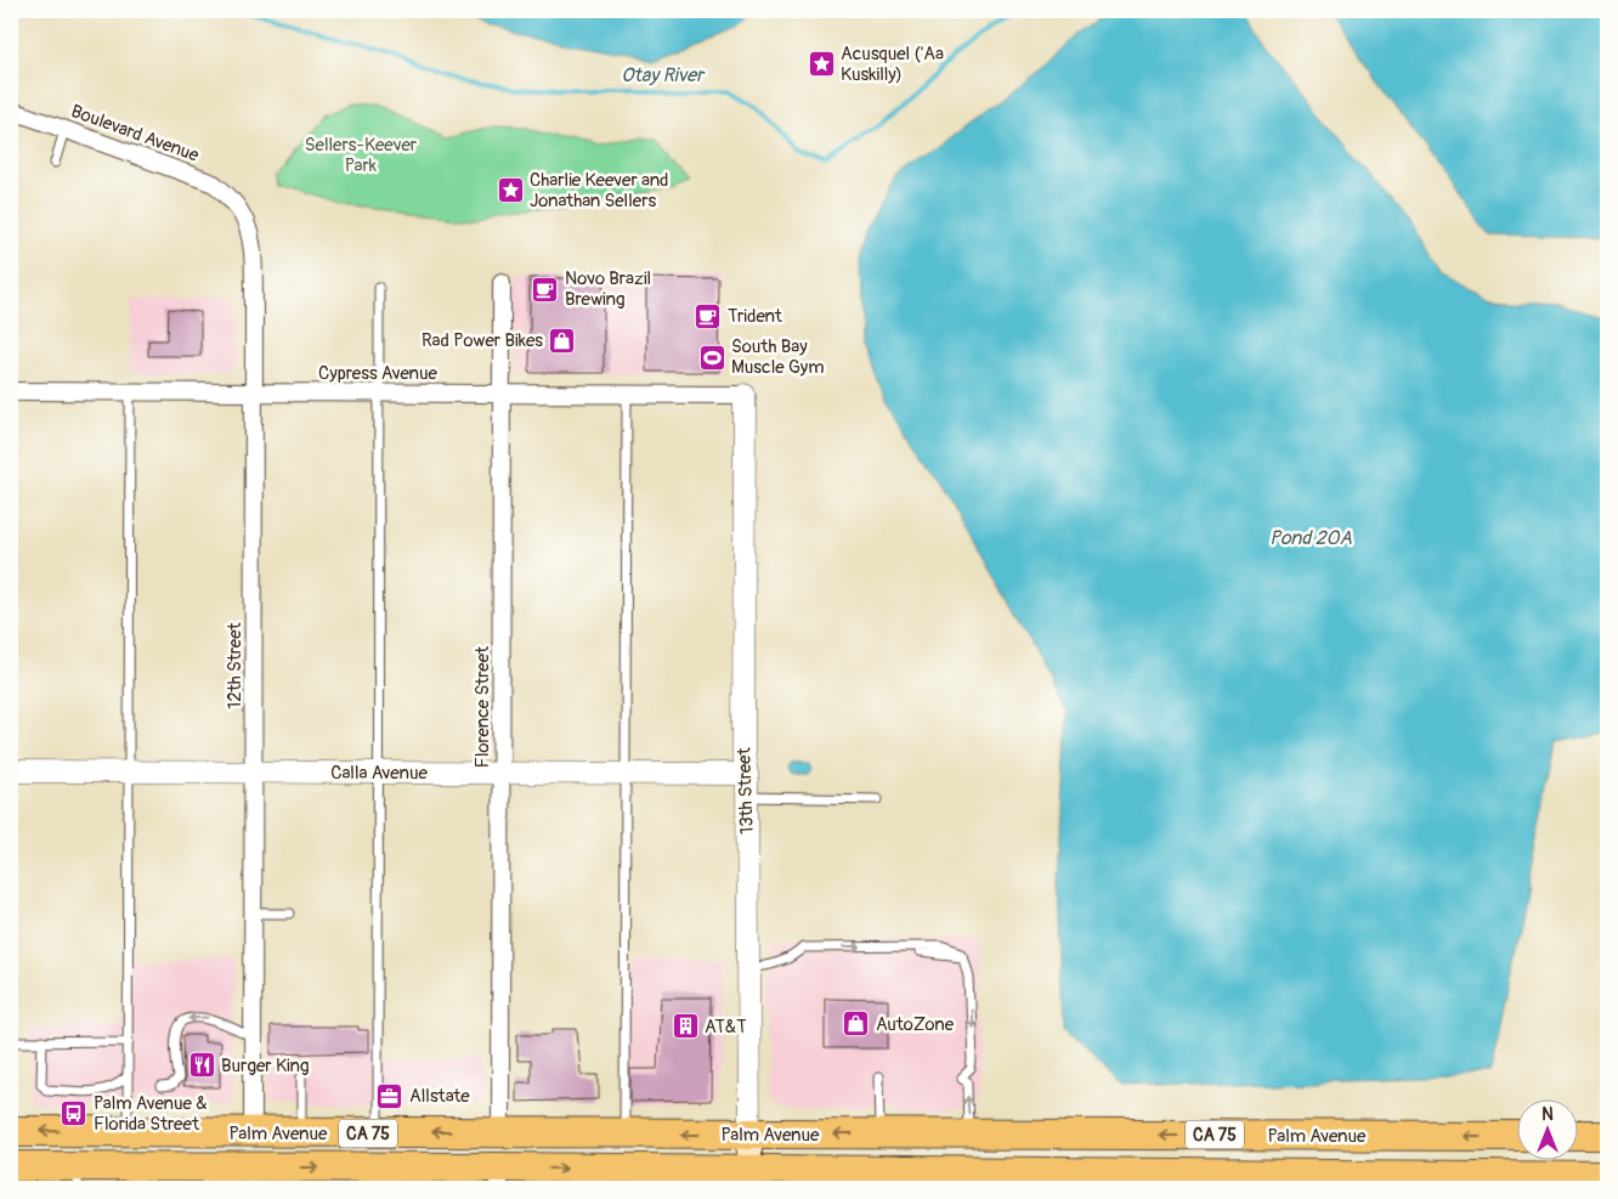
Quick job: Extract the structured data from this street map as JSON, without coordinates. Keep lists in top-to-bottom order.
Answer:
{
  "streets": {
    "highway": ["Palm Avenue", "CA 75"],
    "main road": ["13th Street"],
    "street": [
      "Boulevard Avenue",
      "Cypress Avenue",
      "12th Street",
      "Florence Street",
      "Calla Avenue"
    ]
  },
  "crossings": [
    ["Boulevard Avenue", "12th Street"],
    ["Cypress Avenue", "12th Street"],
    ["Cypress Avenue", "Florence Street"],
    ["Cypress Avenue", "13th Street"],
    ["12th Street", "Calla Avenue"],
    ["12th Street", "Palm Avenue"],
    ["Florence Street", "Calla Avenue"],
    ["Florence Street", "Palm Avenue"],
    ["Calla Avenue", "13th Street"],
    ["13th Street", "Palm Avenue"]
  ],
  "water": ["Otay River", "Pond 20A"],
  "parks": ["Sellers-Keever Park"],
  "places": {
    "place": ["Acusquel ('Aa Kuskilly)", "Charlie Keever and Jonathan Sellers"],
    "cafe": ["Novo Brazil Brewing", "Trident"],
    "shop": ["Rad Power Bikes", "AutoZone"],
    "sports": ["South Bay Muscle Gym"],
    "building": ["AT&T"],
    "restaurant": ["Burger King"],
    "office": ["Allstate"],
    "bus stop": ["Palm Avenue & Florida Street"]
  },
  "north": "top"
}
